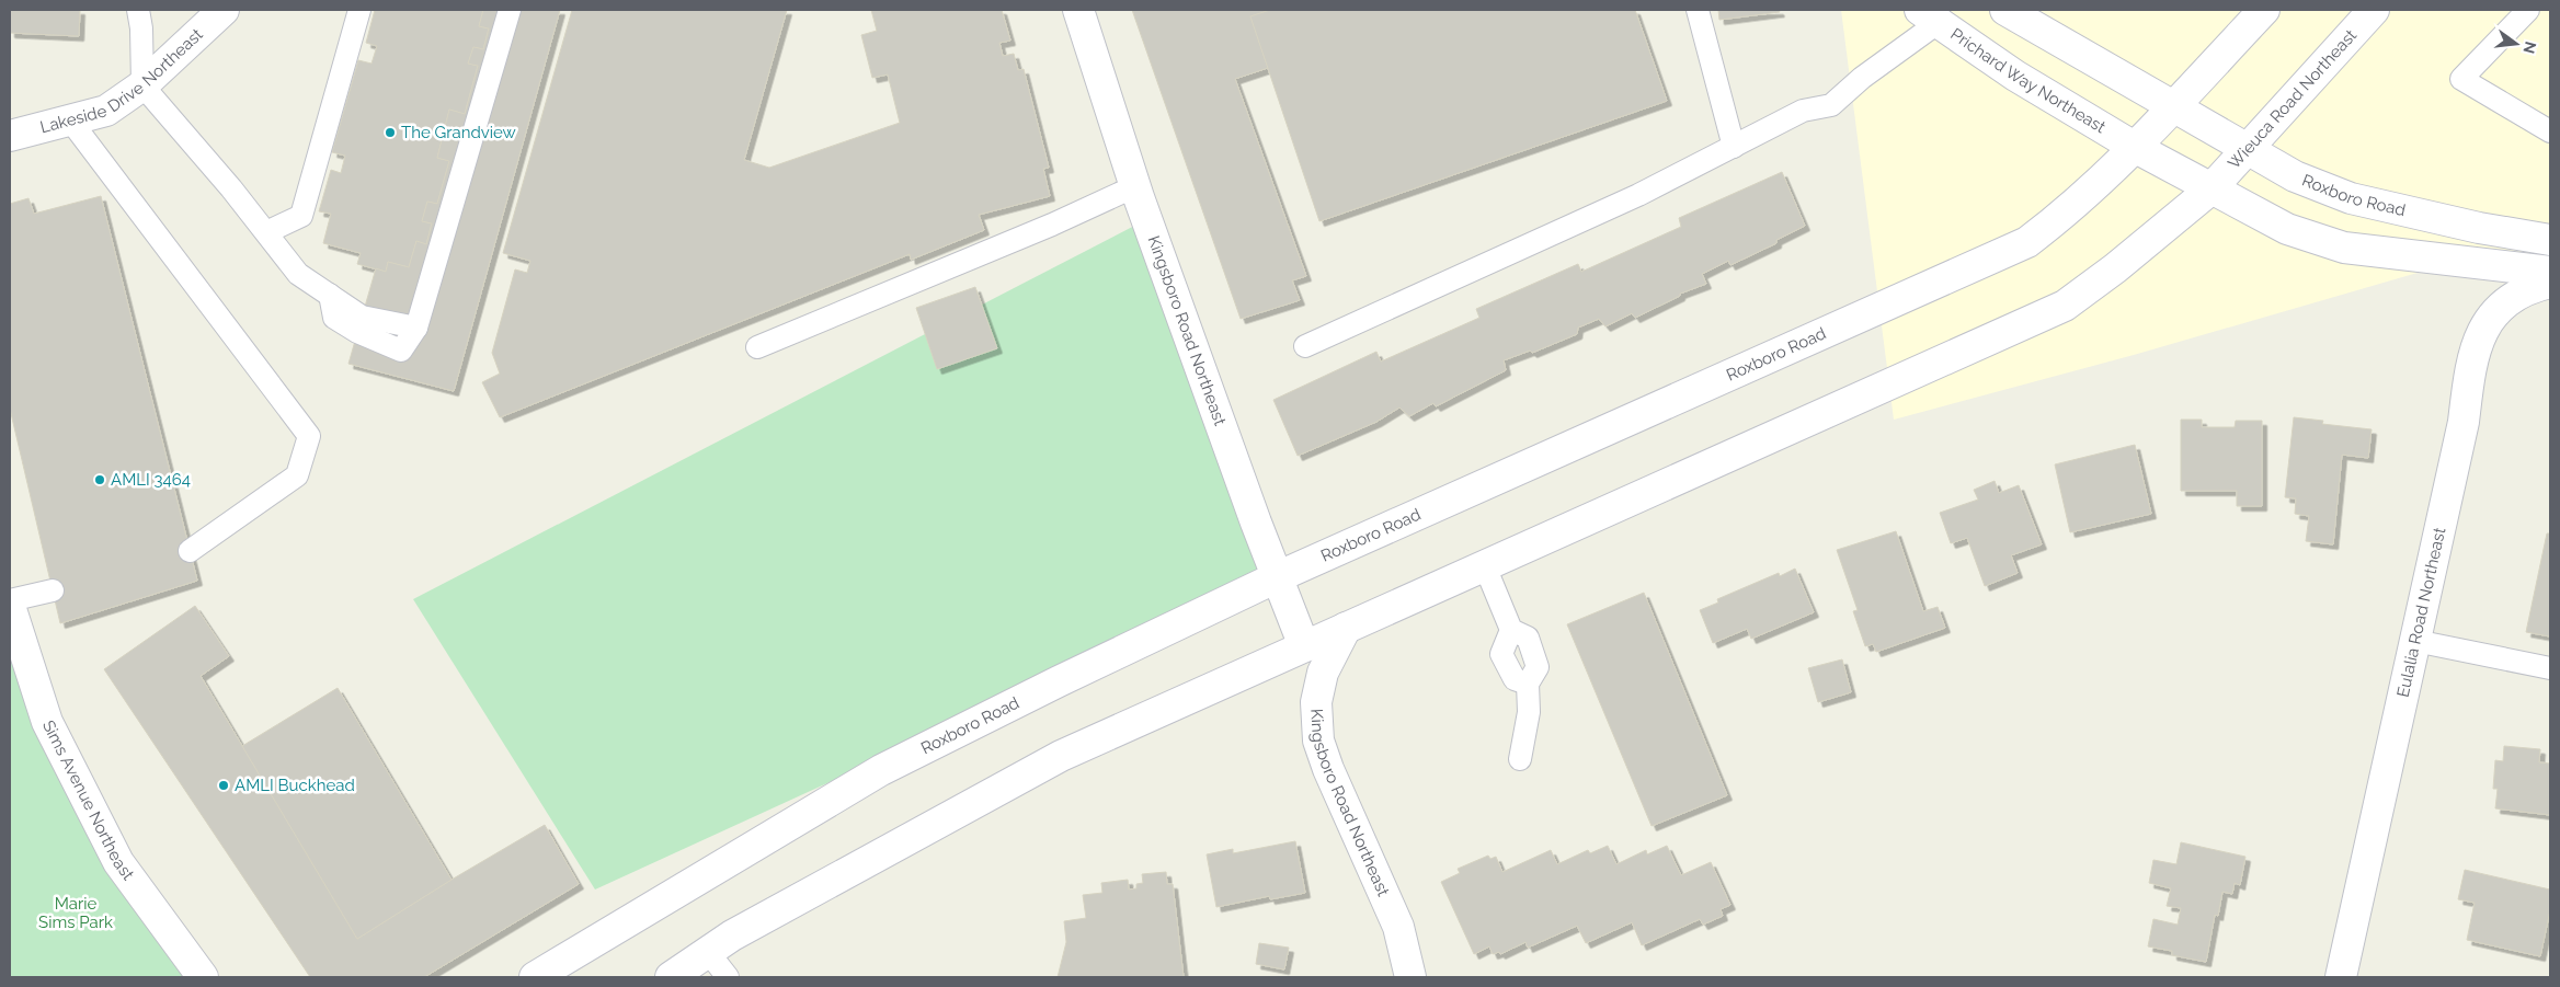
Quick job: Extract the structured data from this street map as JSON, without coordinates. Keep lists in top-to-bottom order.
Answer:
{
  "streets": {
    "main road": [
      "Lakeside Drive Northeast",
      "Prichard Way Northeast",
      "Wieuca Road Northeast",
      "Roxboro Road",
      "Kingsboro Road Northeast",
      "Eulalia Road Northeast",
      "Sims Avenue Northeast"
    ]
  },
  "crossings": [
    ["Prichard Way Northeast", "Roxboro Road"],
    ["Wieuca Road Northeast", "Roxboro Road"],
    ["Roxboro Road", "Kingsboro Road Northeast"]
  ],
  "parks": ["Marie Sims Park"],
  "places": ["The Grandview", "AMLI 3464", "AMLI Buckhead"],
  "north": "right"
}
